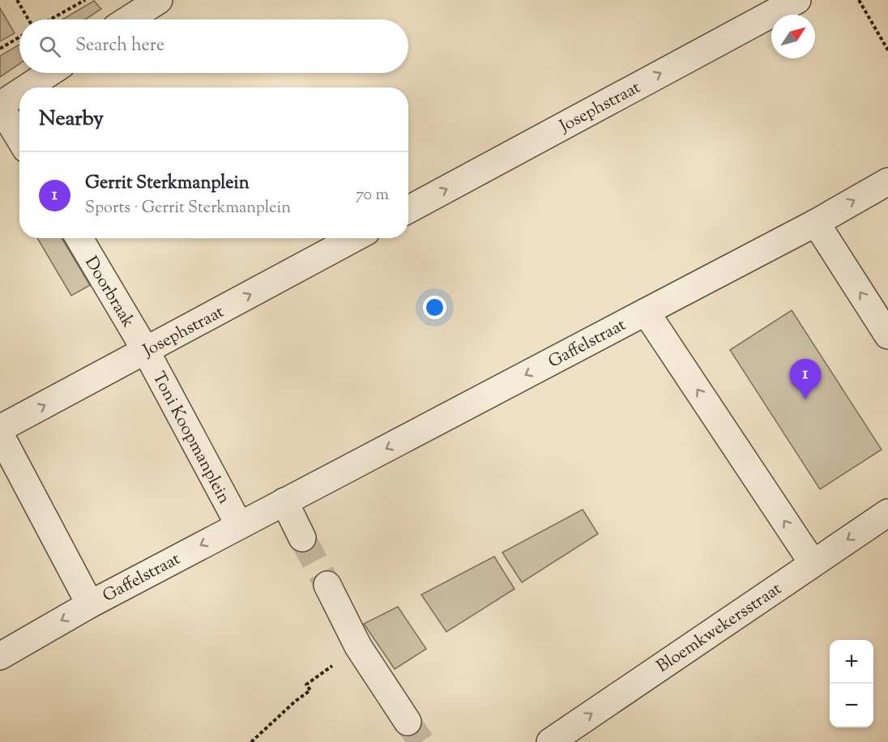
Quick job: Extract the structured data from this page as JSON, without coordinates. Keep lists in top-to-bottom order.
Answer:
{
  "streets": {
    "street": [
      "Josephstraat",
      "Doorbraak",
      "Gaffelstraat",
      "Toni Koopmanplein",
      "Bloemkwekersstraat"
    ]
  },
  "crossings": [
    ["Josephstraat", "Doorbraak"],
    ["Josephstraat", "Toni Koopmanplein"],
    ["Doorbraak", "Toni Koopmanplein"],
    ["Gaffelstraat", "Toni Koopmanplein"]
  ],
  "one_way": ["Josephstraat"],
  "north": "top right",
  "page": {
    "search": "Search here",
    "heading": "Nearby",
    "list": [
      {
        "mark": "1",
        "name": "Gerrit Sterkmanplein",
        "note": "Sports · Gerrit Sterkmanplein",
        "value": "70 m"
      }
    ],
    "pins": "1",
    "map_buttons": ["+", "−"]
  }
}
